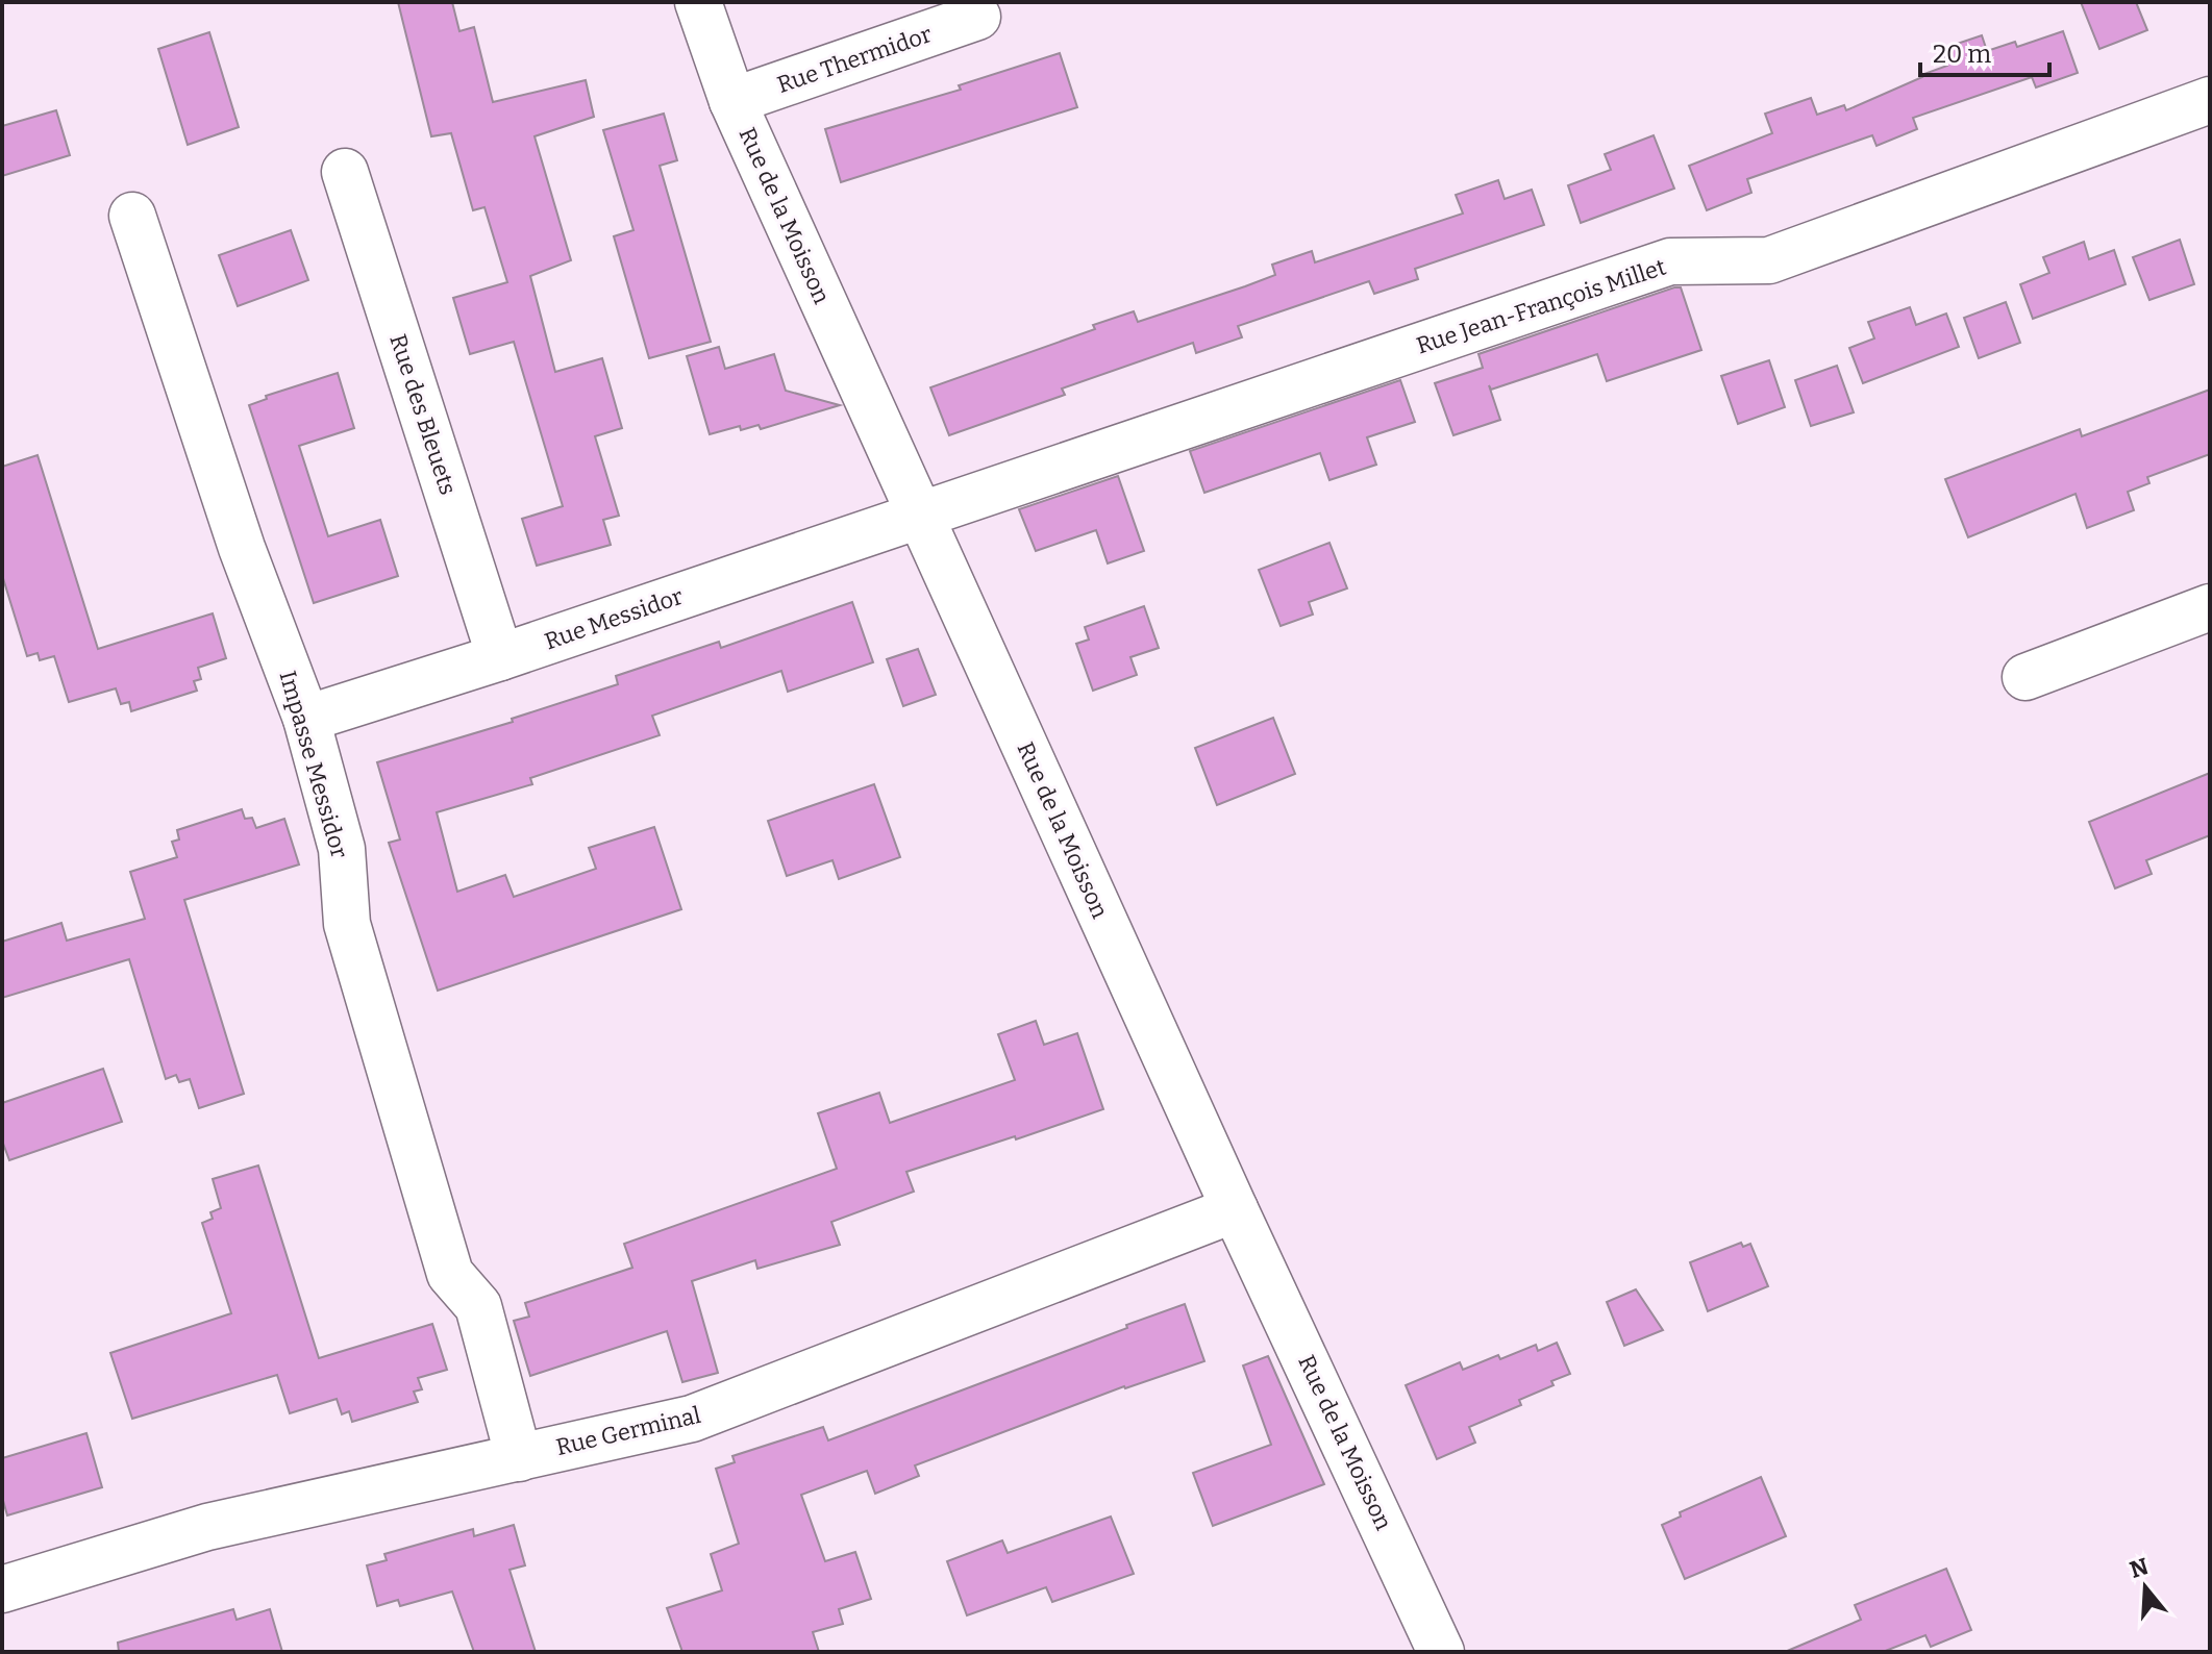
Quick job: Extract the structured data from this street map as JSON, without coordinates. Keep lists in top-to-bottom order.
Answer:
{
  "streets": {
    "street": [
      "Rue Thermidor",
      "Rue de la Moisson",
      "Rue Jean-François Millet",
      "Rue des Bleuets",
      "Rue Messidor",
      "Impasse Messidor",
      "Rue Germinal"
    ]
  },
  "crossings": [
    ["Rue Thermidor", "Rue de la Moisson"],
    ["Rue de la Moisson", "Rue Jean-François Millet"],
    ["Rue de la Moisson", "Rue Messidor"],
    ["Rue de la Moisson", "Rue Germinal"],
    ["Rue Jean-François Millet", "Rue Messidor"],
    ["Rue des Bleuets", "Rue Messidor"],
    ["Rue Messidor", "Impasse Messidor"],
    ["Impasse Messidor", "Rue Germinal"]
  ],
  "scale_bar": "20 m",
  "north": "top"
}
